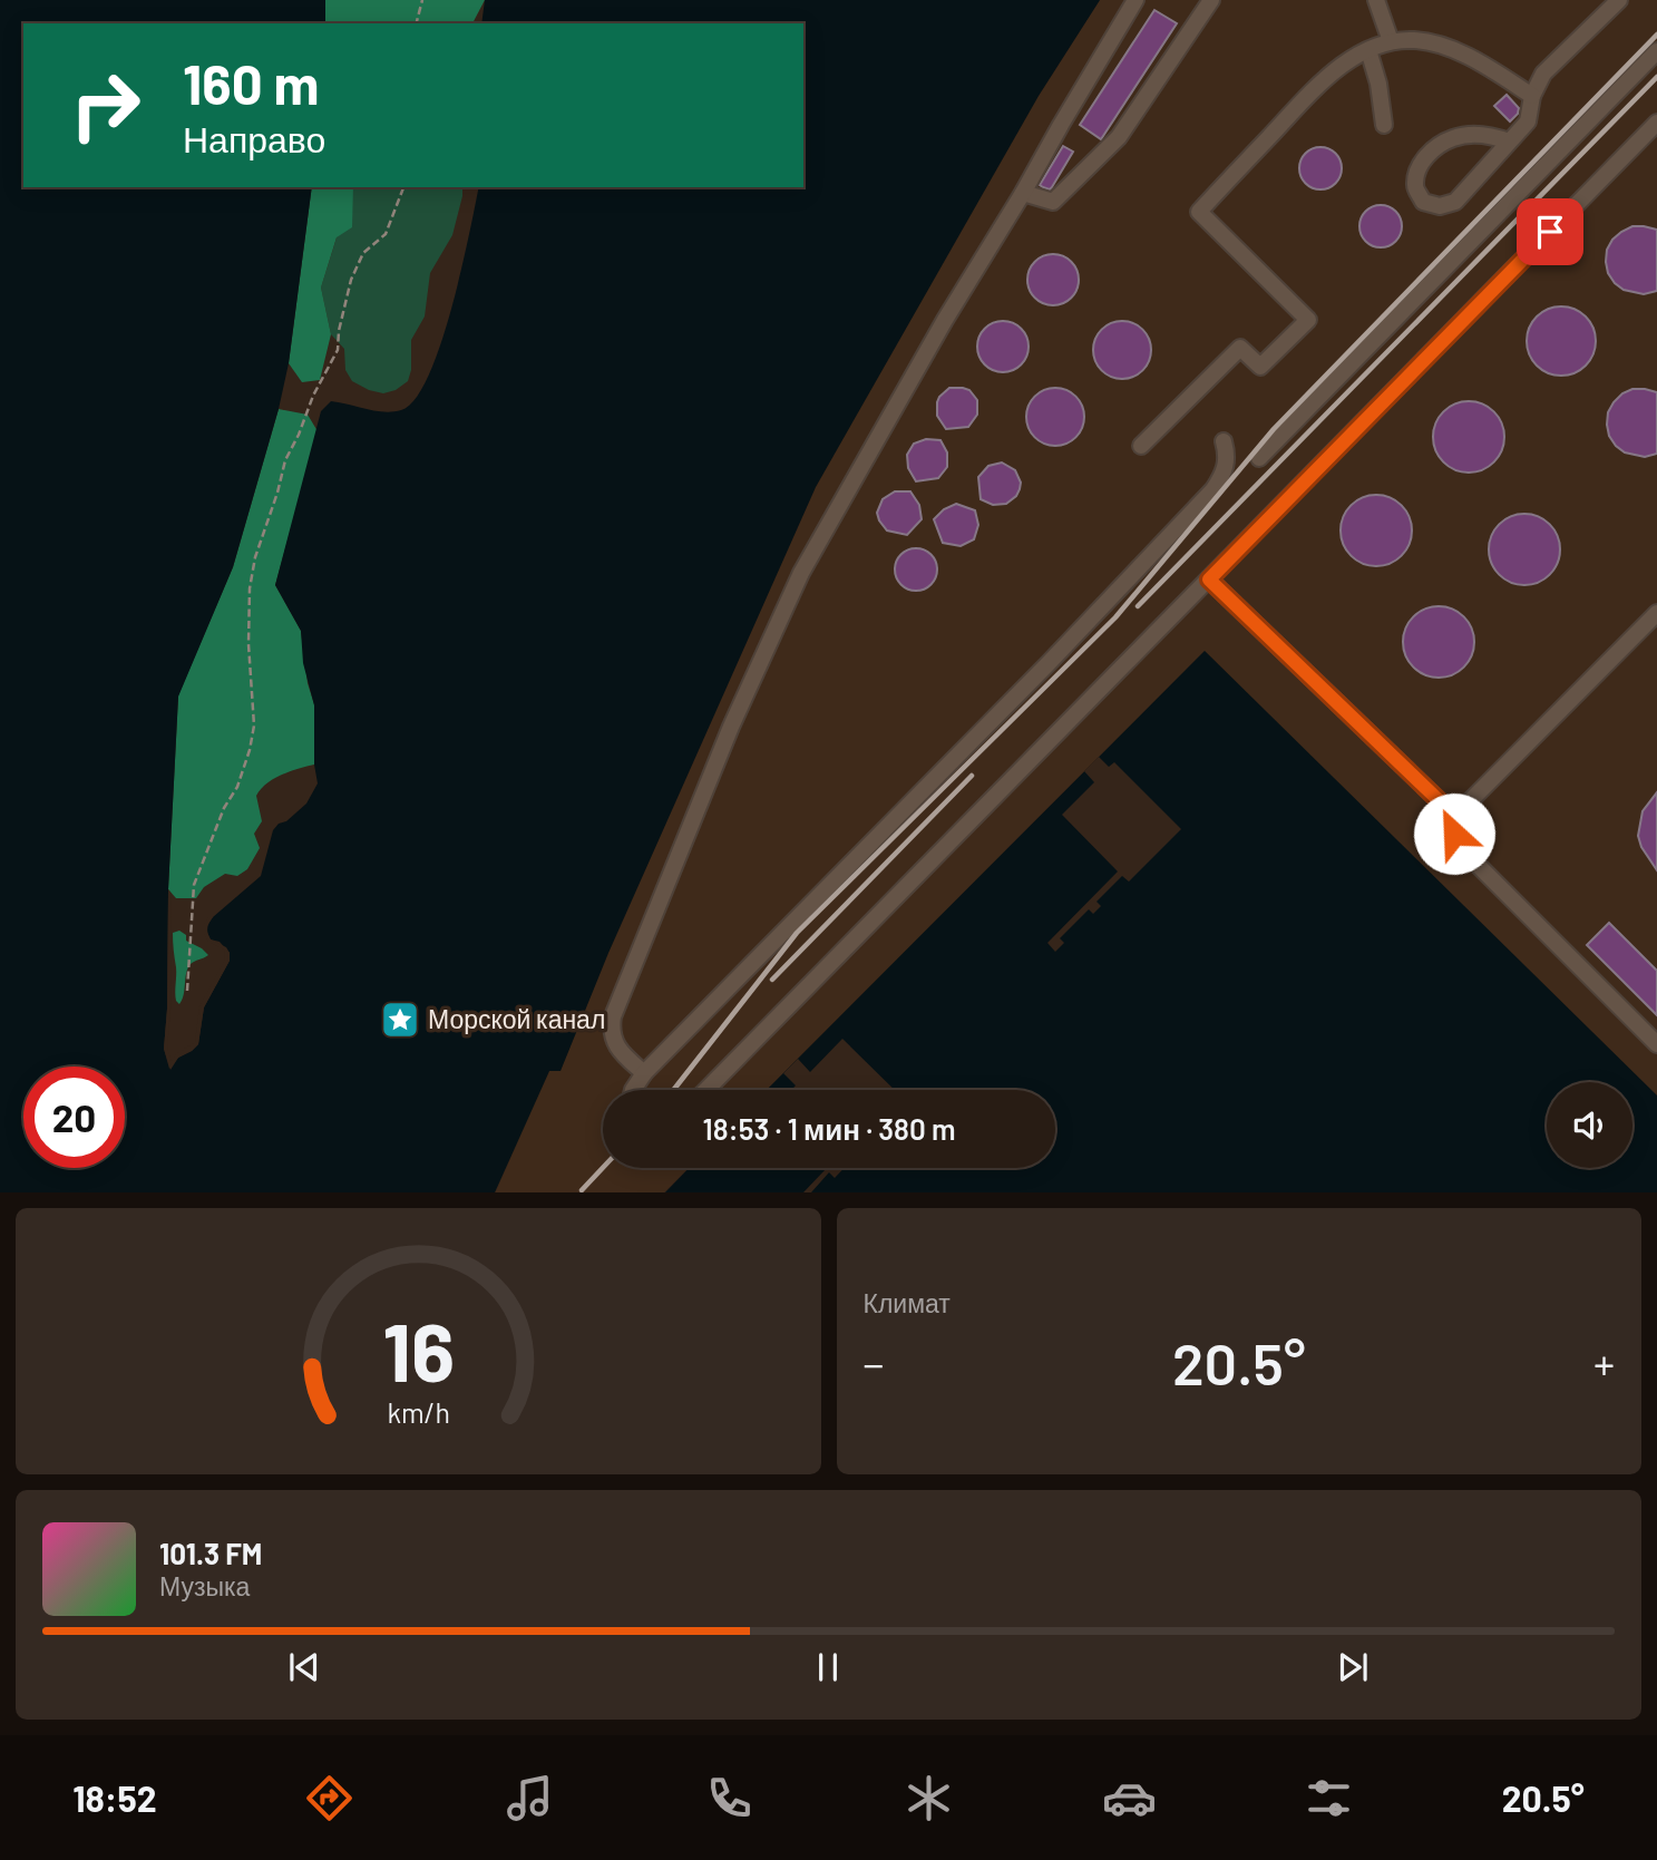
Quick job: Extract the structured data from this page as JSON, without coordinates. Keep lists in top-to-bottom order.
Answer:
{
  "places": {
    "place": ["Морской канал"]
  },
  "page": {
    "turn": ["160 m", "Направо"],
    "limit": "20",
    "trip": "18:53 · 1 мин · 380 m",
    "tile": "Климат",
    "heat": ["−", "20.5°", "+"],
    "song": ["101.3 FM", "Музыка"],
    "tabs": ["18:52", "20.5°"],
    "gauge": ["16", "km/h"]
  }
}
